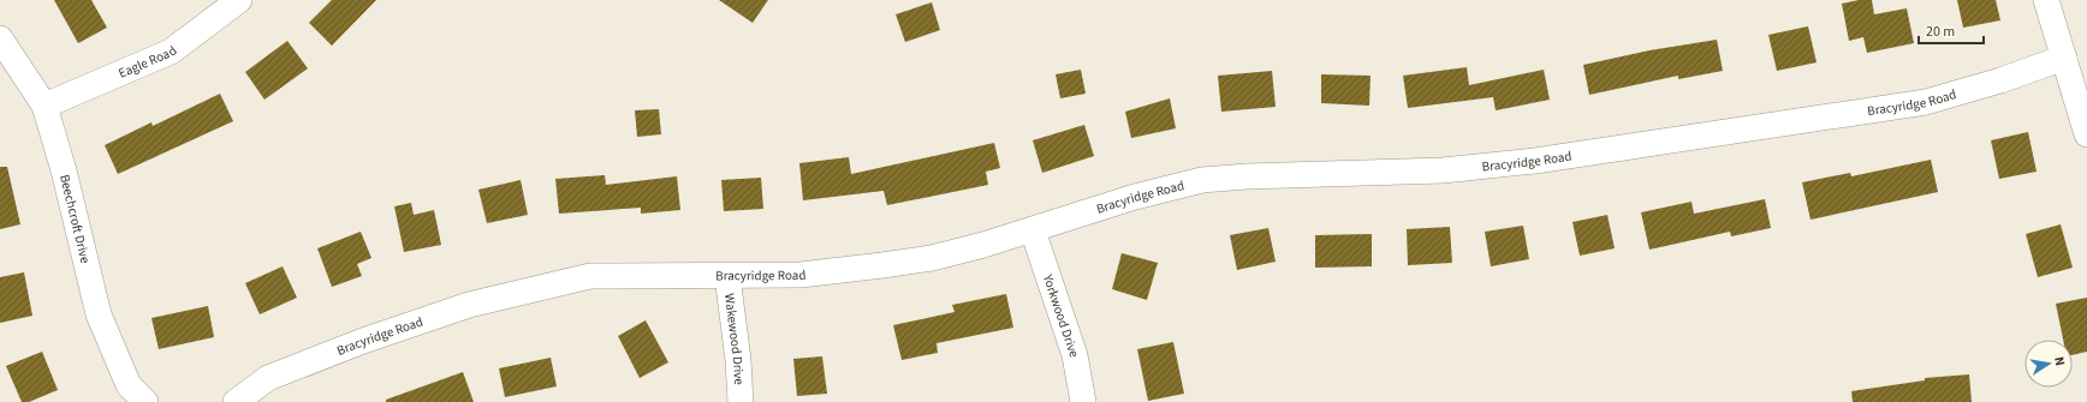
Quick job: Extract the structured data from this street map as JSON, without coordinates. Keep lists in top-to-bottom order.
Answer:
{
  "streets": {
    "street": [
      "Eagle Road",
      "Bracyridge Road",
      "Beechcroft Drive",
      "Yorkwood Drive",
      "Wakewood Drive"
    ]
  },
  "crossings": [
    ["Eagle Road", "Beechcroft Drive"],
    ["Bracyridge Road", "Yorkwood Drive"],
    ["Bracyridge Road", "Wakewood Drive"]
  ],
  "scale_bar": "20 m",
  "north": "right"
}
